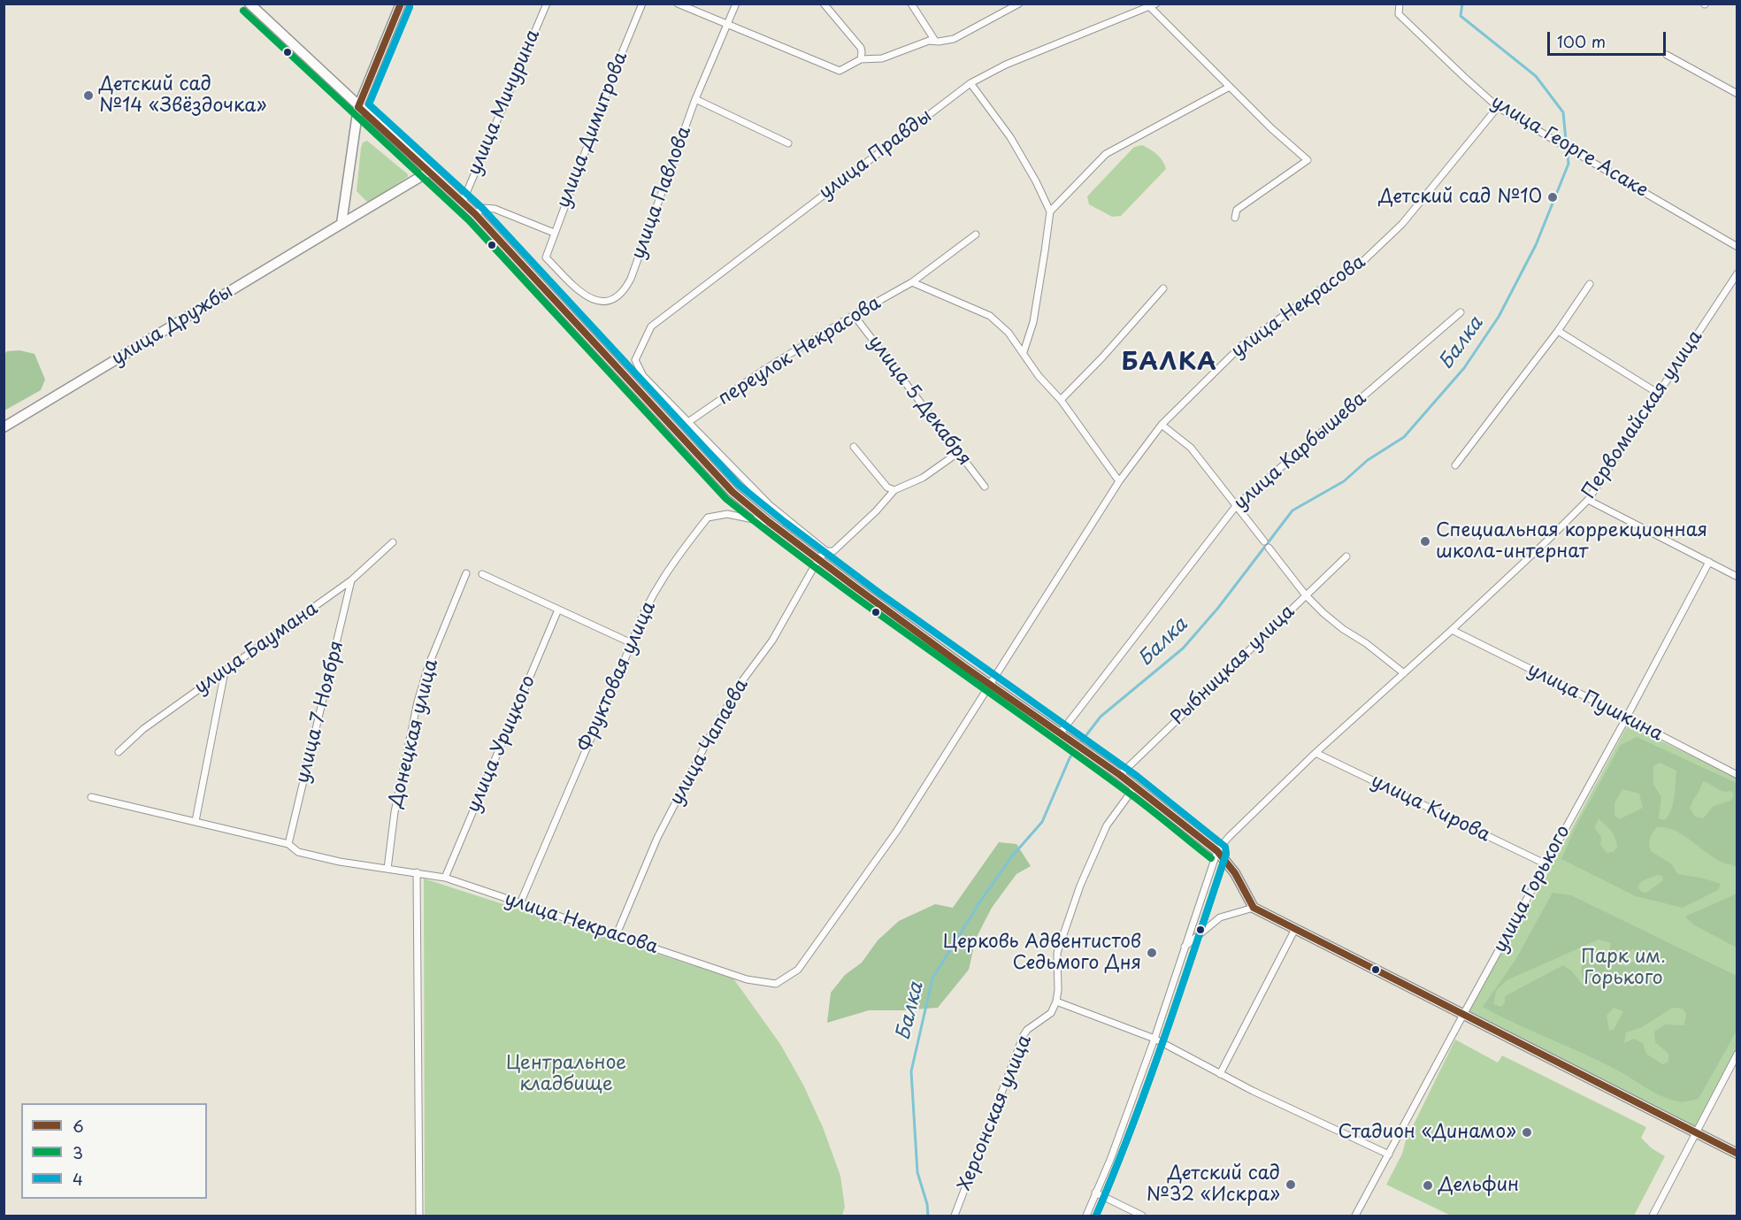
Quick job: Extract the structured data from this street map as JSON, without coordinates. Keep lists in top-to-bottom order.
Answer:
{
  "streets": {
    "main road": ["улица Дружбы"],
    "street": [
      "улица Мичурина",
      "улица Димитрова",
      "улица Георге Асаке",
      "улица Правды",
      "улица Павлова",
      "улица Некрасова",
      "переулок Некрасова",
      "улица 5 Декабря",
      "Первомайская улица",
      "улица Карбышева",
      "улица Баумана",
      "Рыбницкая улица",
      "Фруктовая улица",
      "улица Пушкина",
      "улица 7 Ноября",
      "Донецкая улица",
      "улица Чапаева",
      "улица Урицкого",
      "улица Кирова",
      "улица Горького",
      "Херсонская улица"
    ]
  },
  "crossings": [
    ["улица Димитрова", "улица Павлова"],
    ["улица Георге Асаке", "улица Некрасова"],
    ["улица Правды", "переулок Некрасова"],
    ["улица Некрасова", "Фруктовая улица"],
    ["улица Некрасова", "улица 7 Ноября"],
    ["улица Некрасова", "Донецкая улица"],
    ["улица Некрасова", "улица Чапаева"],
    ["улица Некрасова", "улица Урицкого"],
    ["переулок Некрасова", "улица 5 Декабря"],
    ["Первомайская улица", "улица Пушкина"],
    ["Первомайская улица", "улица Кирова"],
    ["улица Баумана", "улица 7 Ноября"],
    ["улица Пушкина", "улица Горького"],
    ["улица Кирова", "улица Горького"]
  ],
  "districts": ["БАЛКА"],
  "water": ["Балка"],
  "parks": ["Парк им. Горького", "Центральное кладбище"],
  "places": [
    "Детский сад №14 «Звёздочка»",
    "Детский сад №10",
    "Специальная коррекционная школа-интернат",
    "Церковь Адвентистов Седьмого Дня",
    "Стадион «Динамо»",
    "Детский сад №32 «Искра»",
    "Дельфин"
  ],
  "lines": ["transit line 6", "transit line 4", "transit line 3"],
  "legend": ["6", "3", "4"],
  "scale_bar": "100 m"
}
